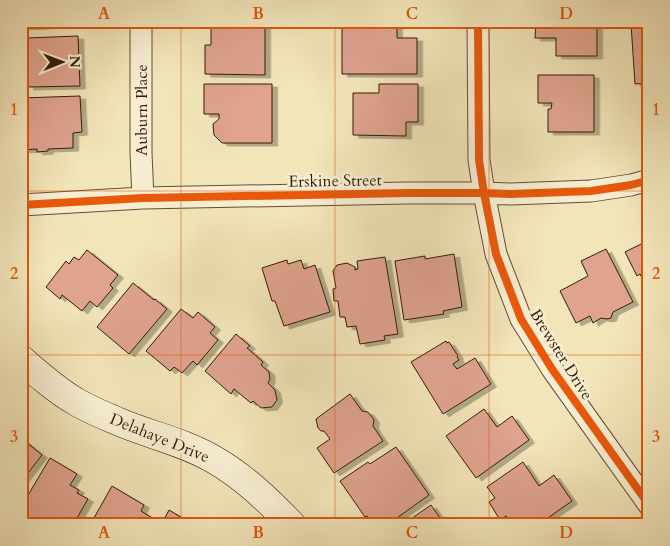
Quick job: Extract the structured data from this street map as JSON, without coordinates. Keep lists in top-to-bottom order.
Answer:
{
  "streets": {
    "street": [
      "Auburn Place",
      "Erskine Street",
      "Brewster Drive",
      "Delahaye Drive"
    ]
  },
  "crossings": [
    ["Auburn Place", "Erskine Street"],
    ["Erskine Street", "Brewster Drive"]
  ],
  "north": "right",
  "grid": {
    "columns": [
      "A",
      "B",
      "C",
      "D"
    ],
    "rows": ["1", "2", "3"]
  }
}
